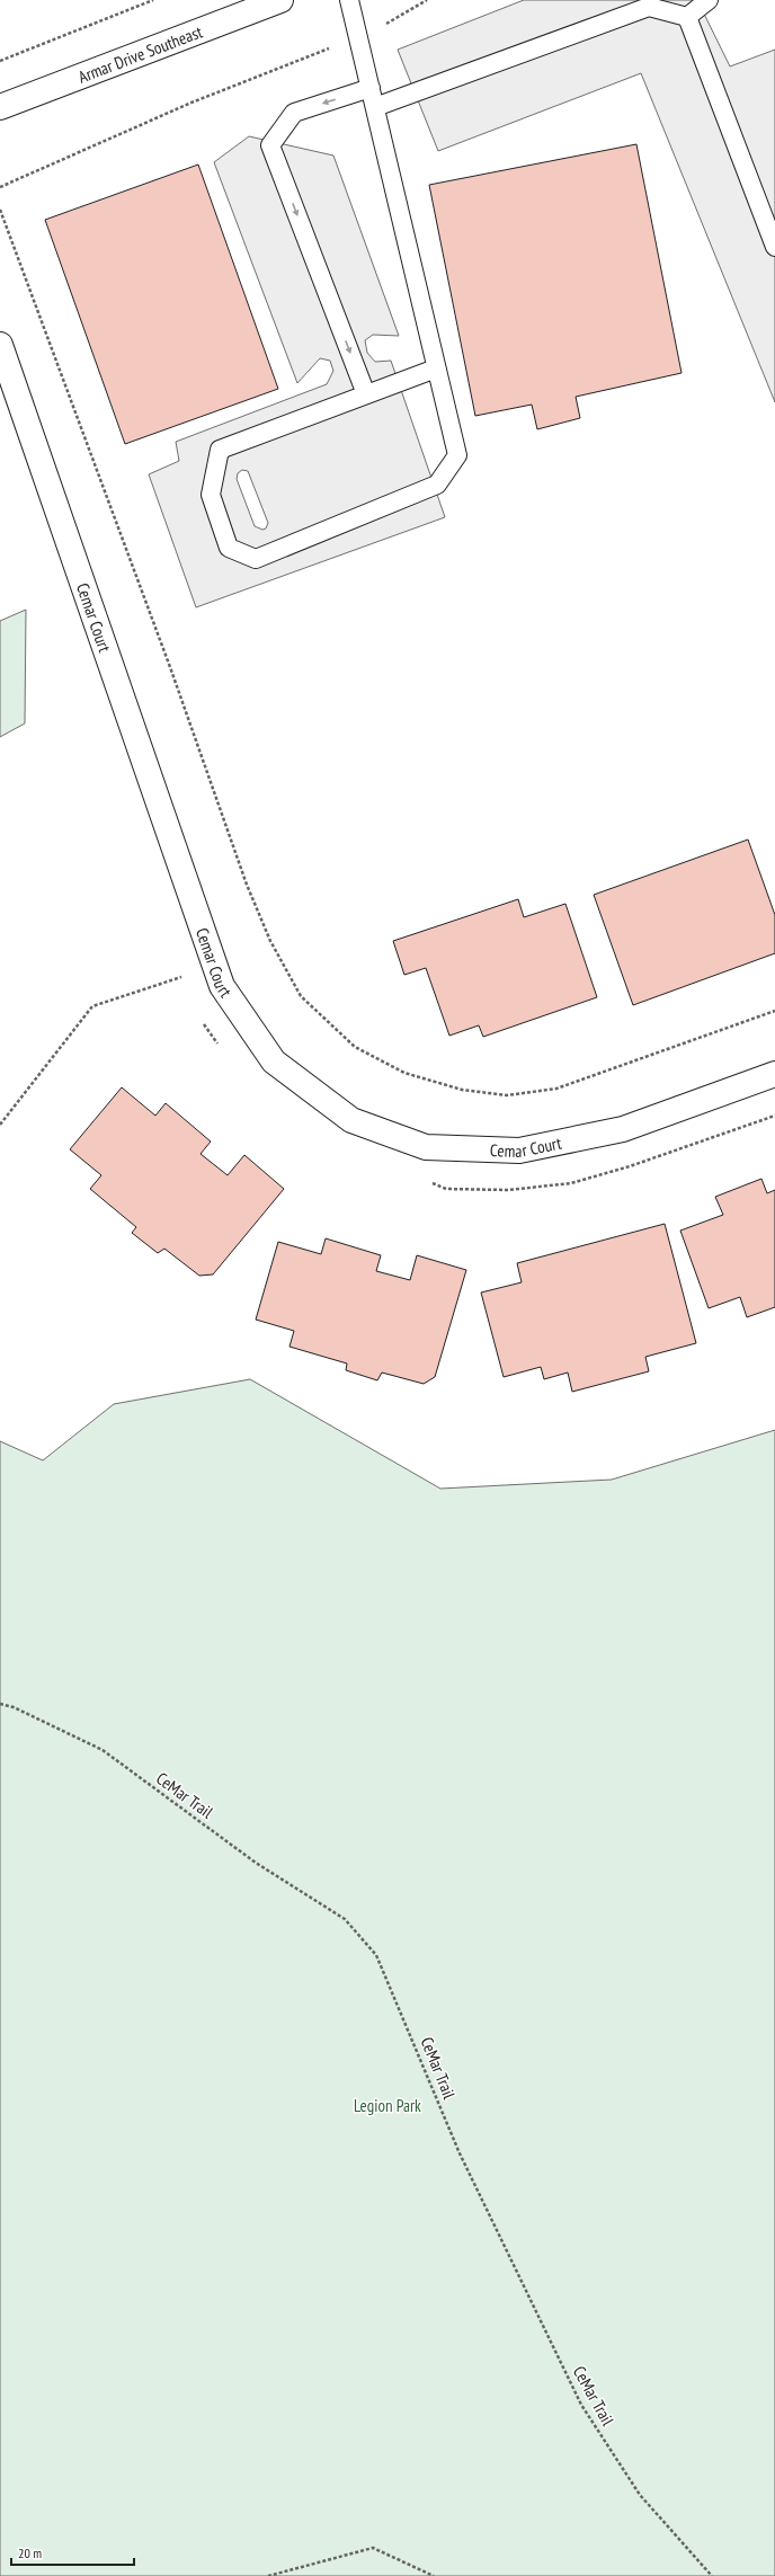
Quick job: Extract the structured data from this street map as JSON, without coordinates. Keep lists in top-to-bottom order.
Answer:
{
  "streets": {
    "street": ["Armar Drive Southeast", "Cemar Court"],
    "path": ["CeMar Trail"]
  },
  "parks": ["Legion Park"],
  "scale_bar": "20 m"
}
